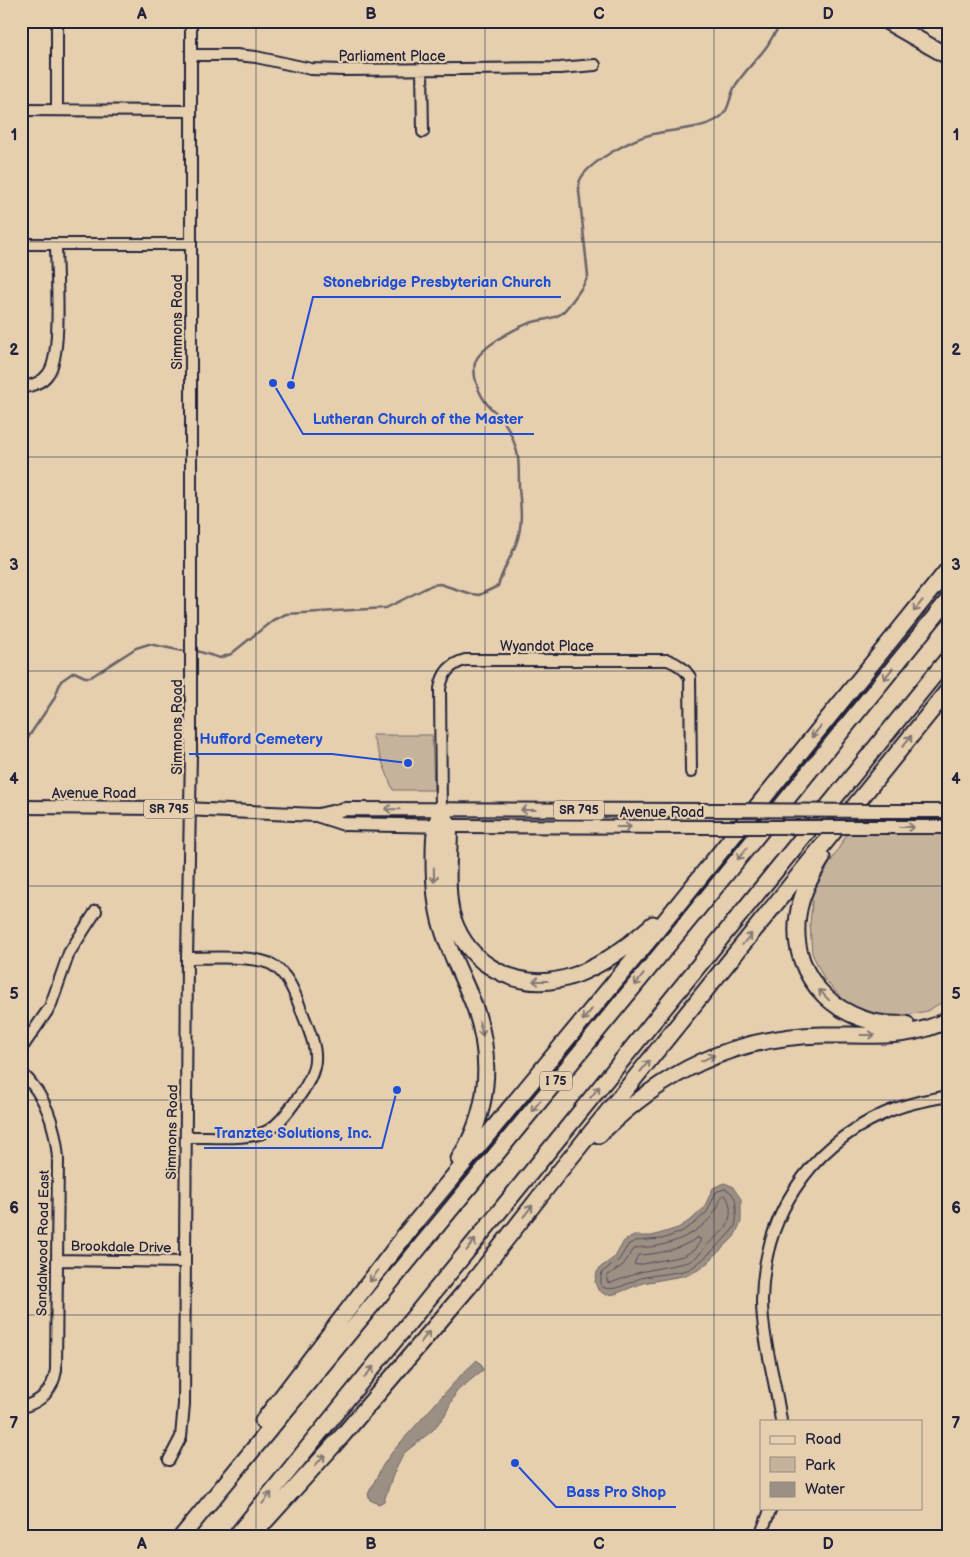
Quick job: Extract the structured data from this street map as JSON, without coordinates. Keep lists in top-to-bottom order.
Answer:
{
  "streets": {
    "highway": ["I 75"],
    "main road": ["Avenue Road", "SR 795"],
    "street": [
      "Parliament Place",
      "Simmons Road",
      "Wyandot Place",
      "Sandalwood Road East",
      "Brookdale Drive"
    ]
  },
  "crossings": [
    ["Parliament Place", "Simmons Road"],
    ["Simmons Road", "Avenue Road"],
    ["Simmons Road", "Brookdale Drive"],
    ["Wyandot Place", "Avenue Road"],
    ["Sandalwood Road East", "Brookdale Drive"]
  ],
  "places": [
    "Lutheran Church of the Master",
    "Stonebridge Presbyterian Church",
    "Hufford Cemetery",
    "Tranztec Solutions, Inc.",
    "Bass Pro Shop"
  ],
  "legend": ["Road", "Park", "Water"],
  "grid": {
    "columns": [
      "A",
      "B",
      "C",
      "D"
    ],
    "rows": [
      "1",
      "2",
      "3",
      "4",
      "5",
      "6",
      "7"
    ]
  }
}
